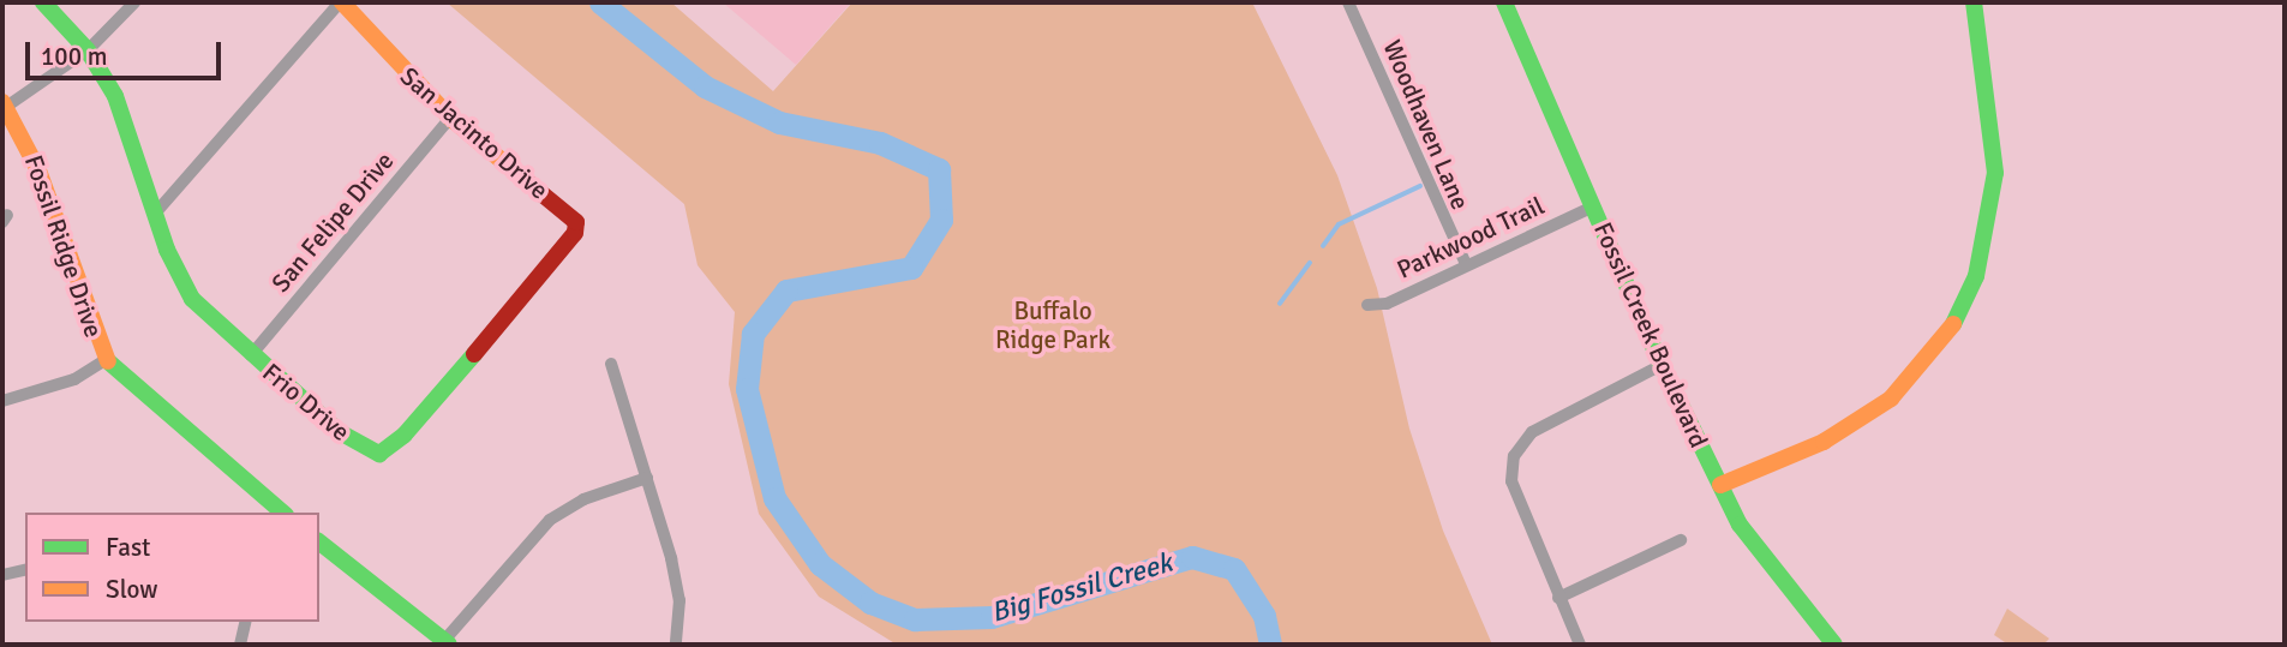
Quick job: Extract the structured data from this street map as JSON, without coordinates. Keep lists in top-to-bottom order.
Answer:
{
  "streets": {
    "street": [
      "Woodhaven Lane",
      "San Jacinto Drive",
      "San Felipe Drive",
      "Parkwood Trail",
      "Fossil Ridge Drive",
      "Fossil Creek Boulevard",
      "Frio Drive"
    ]
  },
  "crossings": [
    ["Woodhaven Lane", "Parkwood Trail"],
    ["San Jacinto Drive", "San Felipe Drive"],
    ["San Jacinto Drive", "Frio Drive"],
    ["San Felipe Drive", "Frio Drive"],
    ["Parkwood Trail", "Fossil Creek Boulevard"]
  ],
  "water": ["Big Fossil Creek"],
  "parks": ["Buffalo Ridge Park"],
  "legend": ["Fast", "Slow"],
  "scale_bar": "100 m"
}
